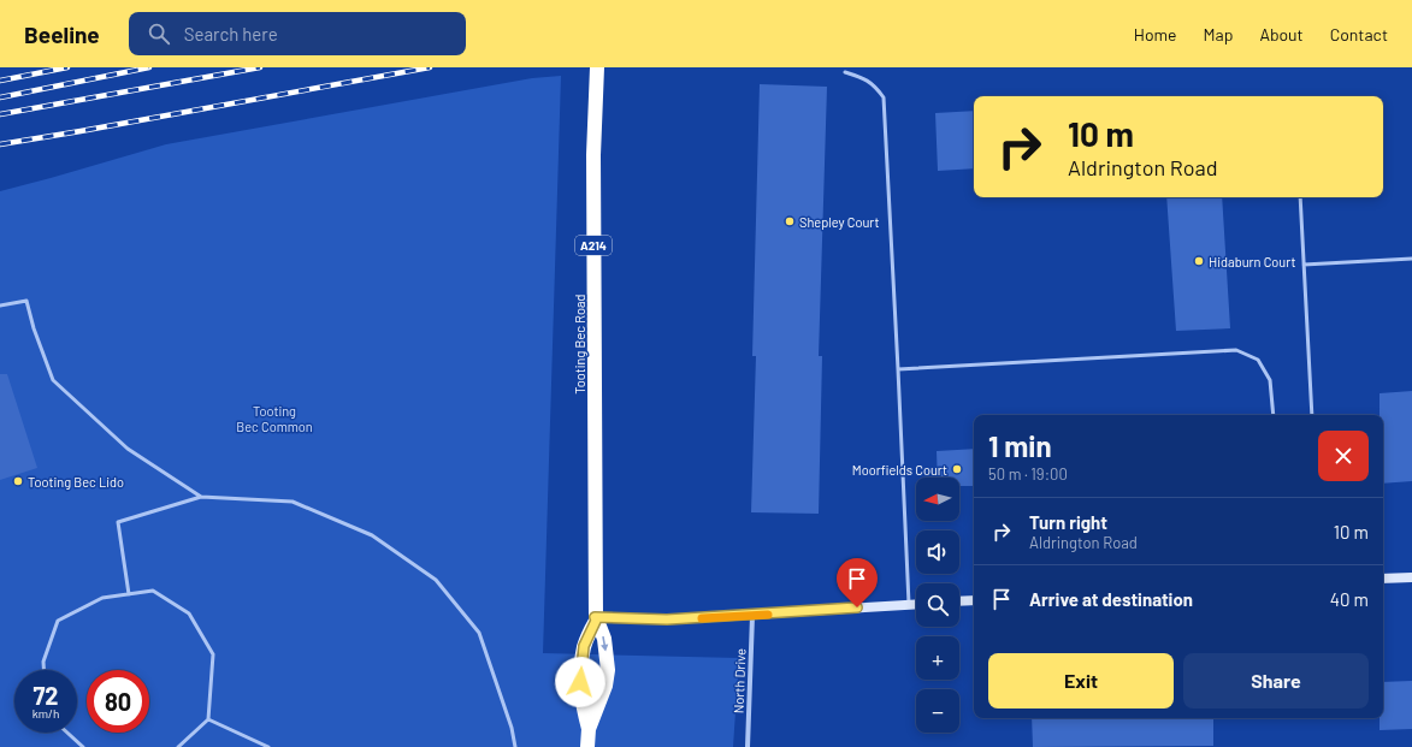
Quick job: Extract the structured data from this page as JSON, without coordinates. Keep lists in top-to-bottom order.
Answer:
{
  "streets": {
    "highway": ["A214", "Tooting Bec Road"],
    "street": ["North Drive"]
  },
  "parks": ["Tooting Bec Common"],
  "places": [
    "Shepley Court",
    "Hidaburn Court",
    "Moorfields Court",
    "Tooting Bec Lido"
  ],
  "north": "left",
  "page": {
    "header": "Beeline",
    "search": "Search here",
    "nav": [
      "Home",
      "Map",
      "About",
      "Contact"
    ],
    "turn": ["10 m", "Aldrington Road"],
    "heading": ["1 min", "50 m · 19:00"],
    "map_buttons": ["+", "−"],
    "list": [
      {
        "name": "Turn right",
        "note": "Aldrington Road",
        "value": "10 m"
      },
      {
        "name": "Arrive at destination",
        "value": "40 m"
      }
    ],
    "buttons": ["Exit", "Share"],
    "speed": "72 km/h",
    "limit": "80"
  }
}
